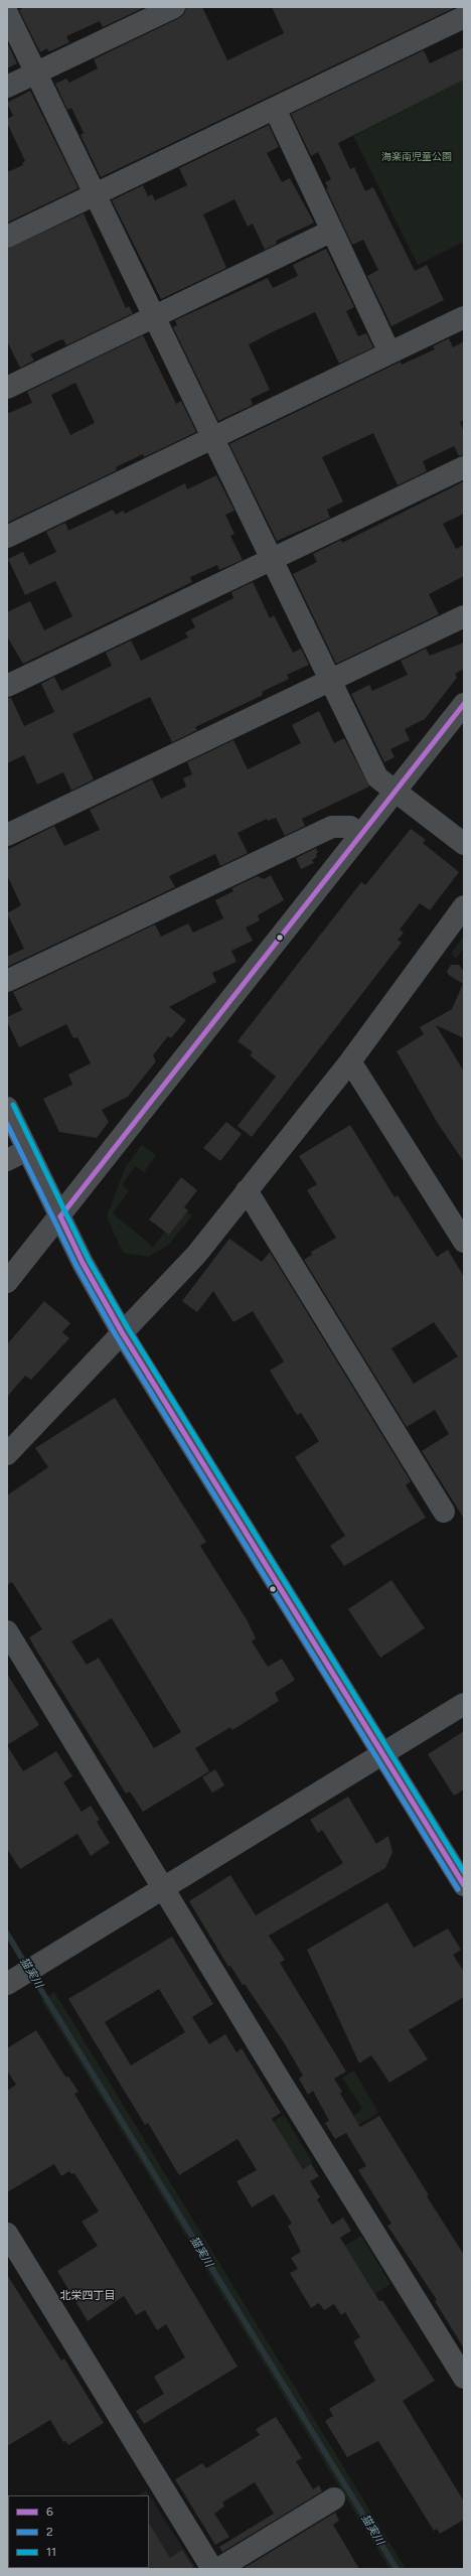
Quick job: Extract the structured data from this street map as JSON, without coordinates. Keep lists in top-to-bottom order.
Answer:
{
  "districts": ["北栄四丁目"],
  "water": ["猫実川"],
  "parks": ["海楽南児童公園"],
  "lines": ["transit line 6", "transit line 11", "transit line 2"],
  "legend": ["6", "2", "11"]
}
